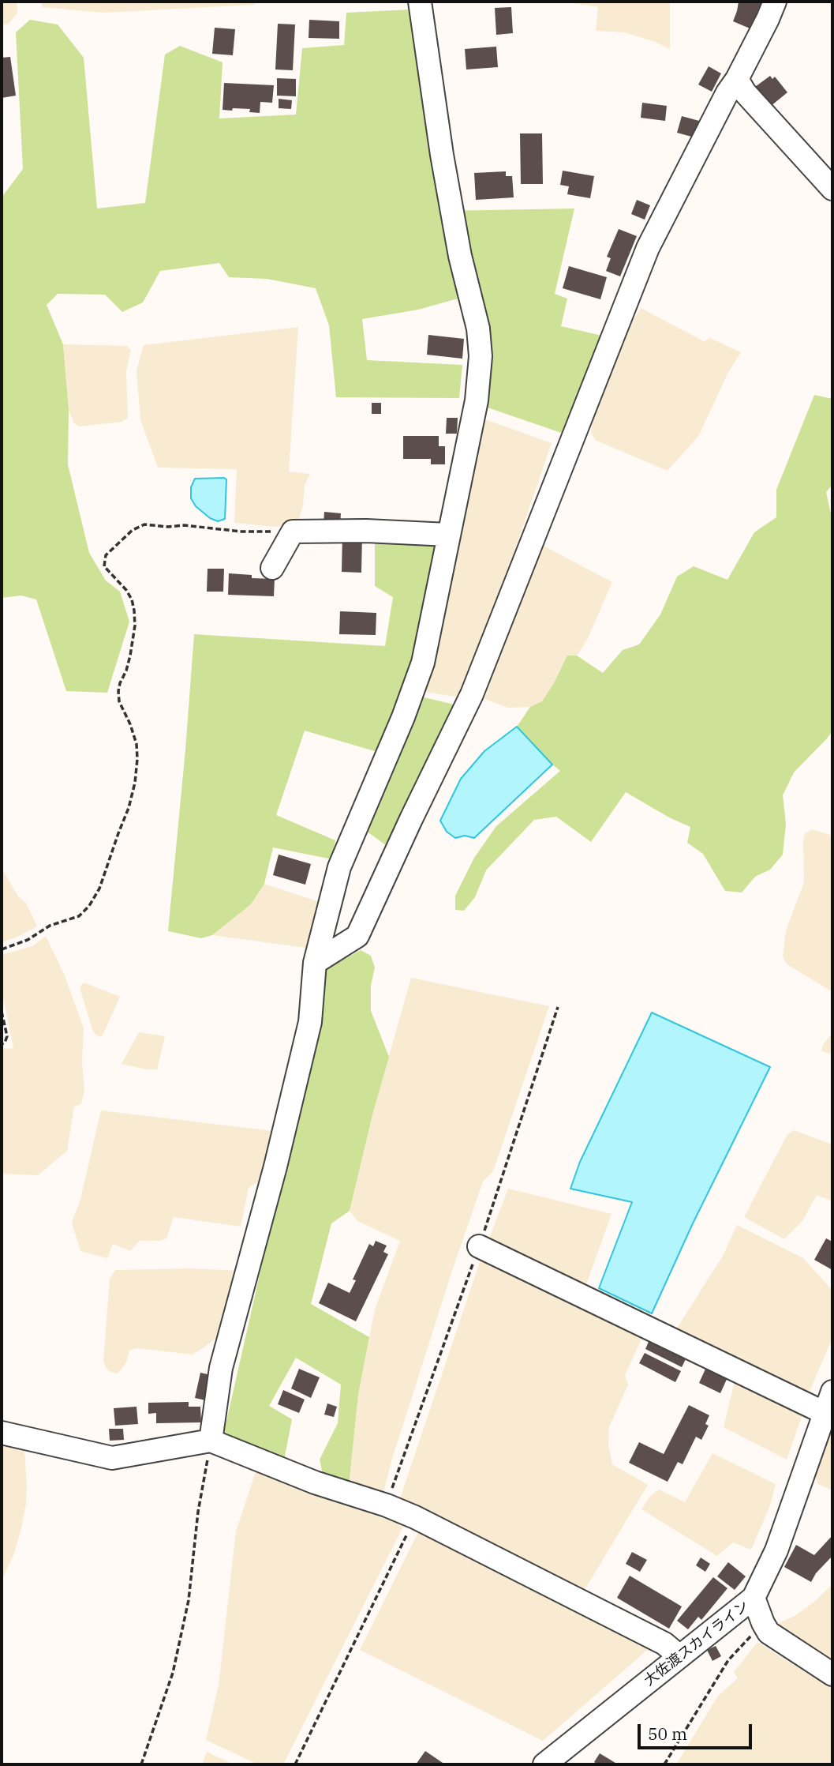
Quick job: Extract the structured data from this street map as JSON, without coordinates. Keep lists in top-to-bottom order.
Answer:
{
  "streets": {
    "street": ["大佐渡スカイライン"]
  },
  "scale_bar": "50 m"
}
